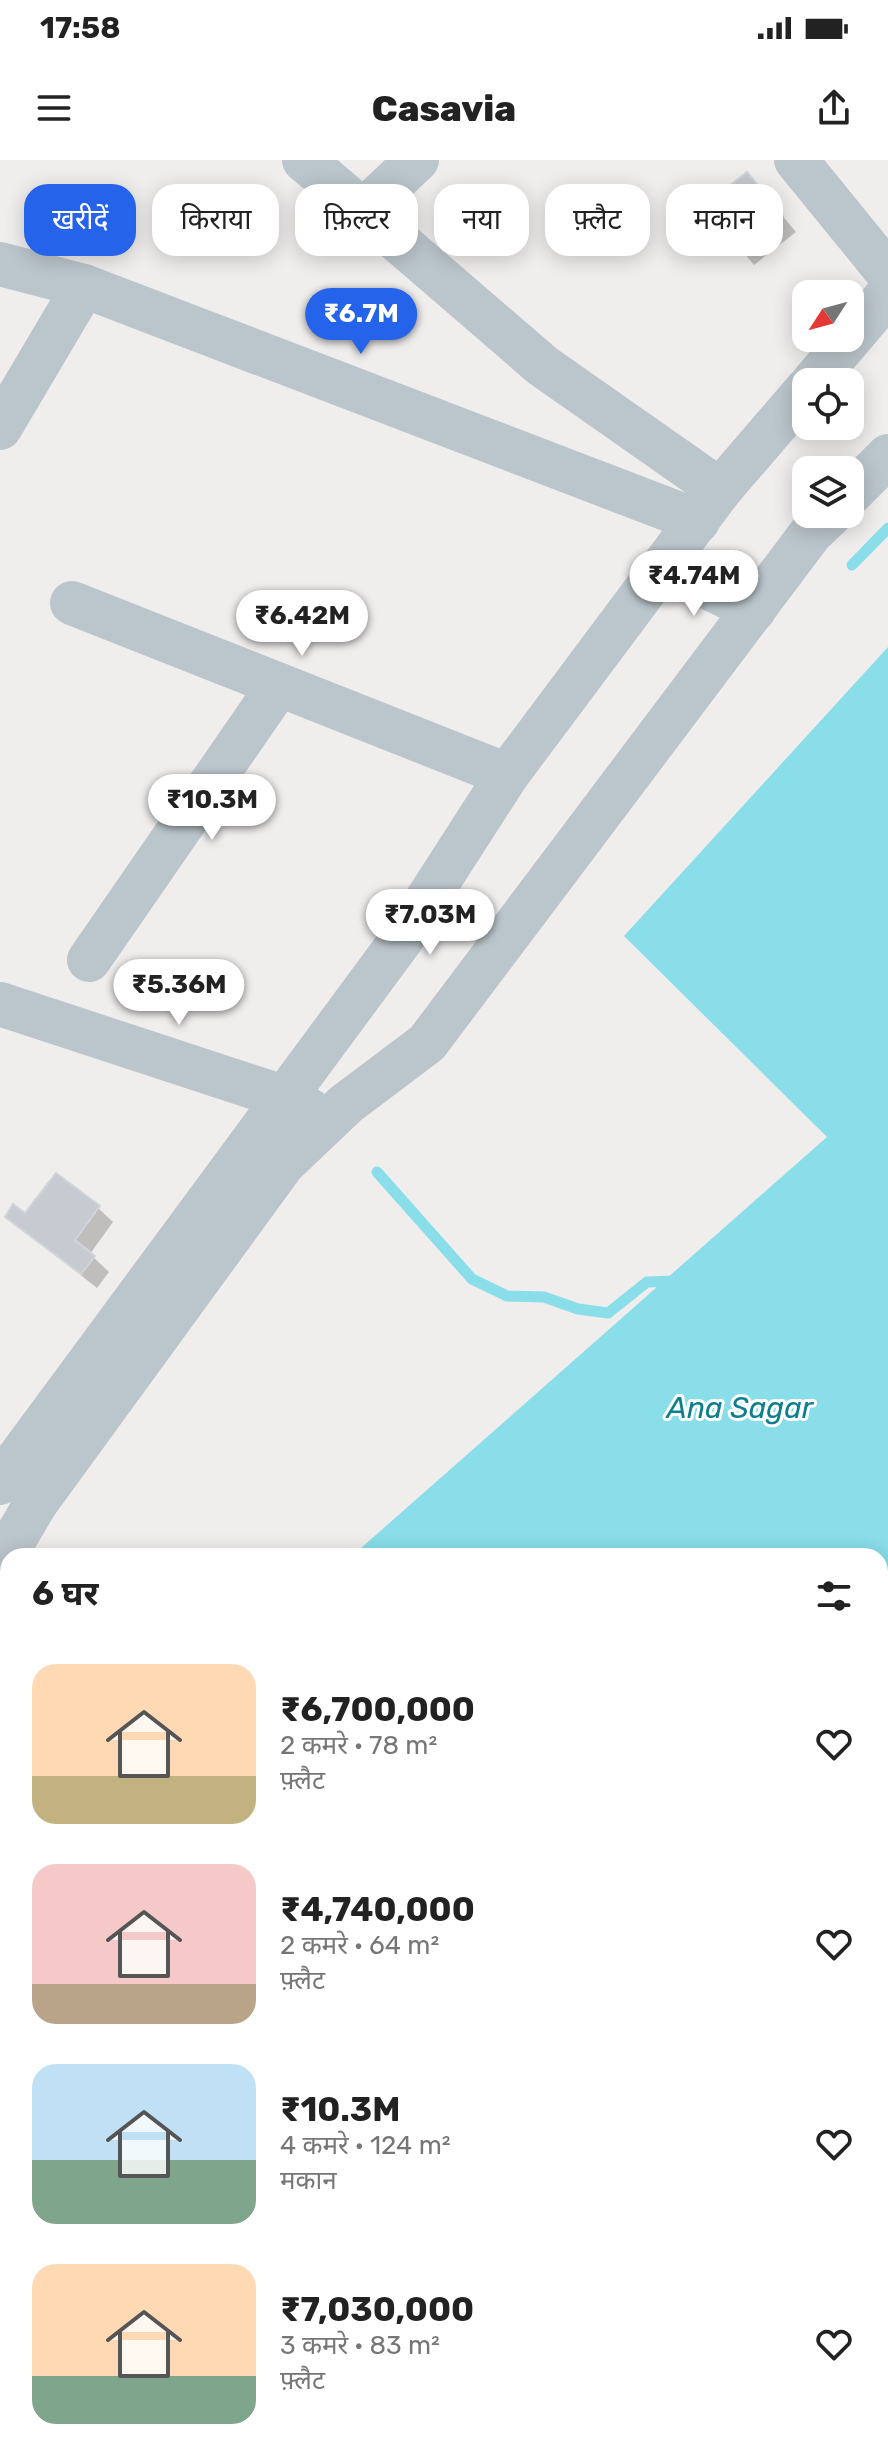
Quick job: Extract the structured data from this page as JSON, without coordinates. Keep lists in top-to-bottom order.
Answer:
{
  "water": ["Ana Sagar"],
  "north": "bottom left",
  "page": {
    "status": "17:58",
    "header": "Casavia",
    "chip": [
      "खरीदें",
      "किराया",
      "फ़िल्टर",
      "नया",
      "फ़्लैट",
      "मकान"
    ],
    "price": [
      "₹6.7M",
      "₹4.74M",
      "₹6.42M",
      "₹10.3M",
      "₹7.03M",
      "₹5.36M"
    ],
    "heading": "6 घर",
    "list": [
      {
        "name": "₹6,700,000",
        "note": "2 कमरे · 78 m² · फ़्लैट"
      },
      {
        "name": "₹4,740,000",
        "note": "2 कमरे · 64 m² · फ़्लैट"
      },
      {
        "name": "₹10.3M",
        "note": "4 कमरे · 124 m² · मकान"
      },
      {
        "name": "₹7,030,000",
        "note": "3 कमरे · 83 m² · फ़्लैट"
      }
    ]
  }
}
